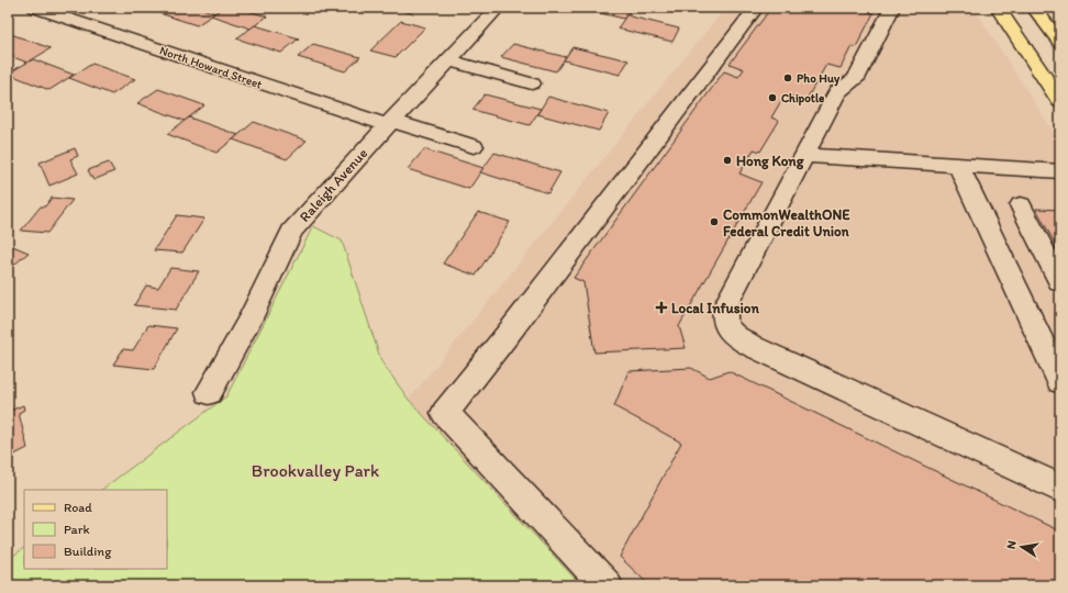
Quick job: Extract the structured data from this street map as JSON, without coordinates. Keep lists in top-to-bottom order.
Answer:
{
  "streets": {
    "street": ["North Howard Street", "Raleigh Avenue"]
  },
  "crossings": [
    ["North Howard Street", "Raleigh Avenue"]
  ],
  "parks": ["Brookvalley Park"],
  "places": {
    "other": [
      "Pho Huy",
      "Chipotle",
      "Hong Kong",
      "CommonWealthONE Federal Credit Union"
    ],
    "health": ["Local Infusion"]
  },
  "legend": ["Road", "Park", "Building"],
  "north": "left"
}
